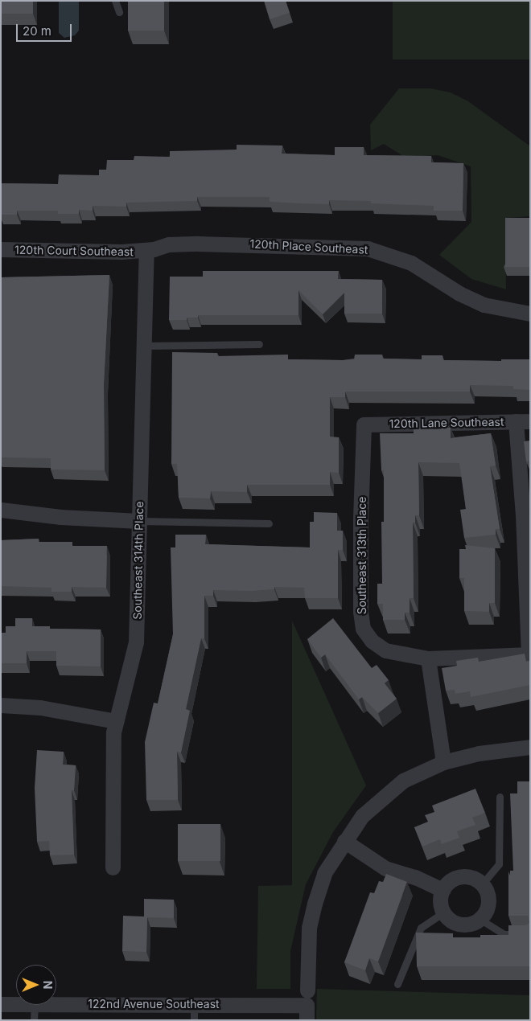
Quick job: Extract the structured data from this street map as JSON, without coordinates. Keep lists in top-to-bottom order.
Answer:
{
  "streets": {
    "street": [
      "120th Place Southeast",
      "120th Court Southeast",
      "120th Lane Southeast",
      "Southeast 313th Place",
      "Southeast 314th Place",
      "122nd Avenue Southeast"
    ]
  },
  "crossings": [
    ["120th Place Southeast", "120th Court Southeast"],
    ["120th Place Southeast", "Southeast 314th Place"],
    ["120th Court Southeast", "Southeast 314th Place"],
    ["120th Lane Southeast", "Southeast 313th Place"]
  ],
  "scale_bar": "20 m",
  "north": "right"
}
